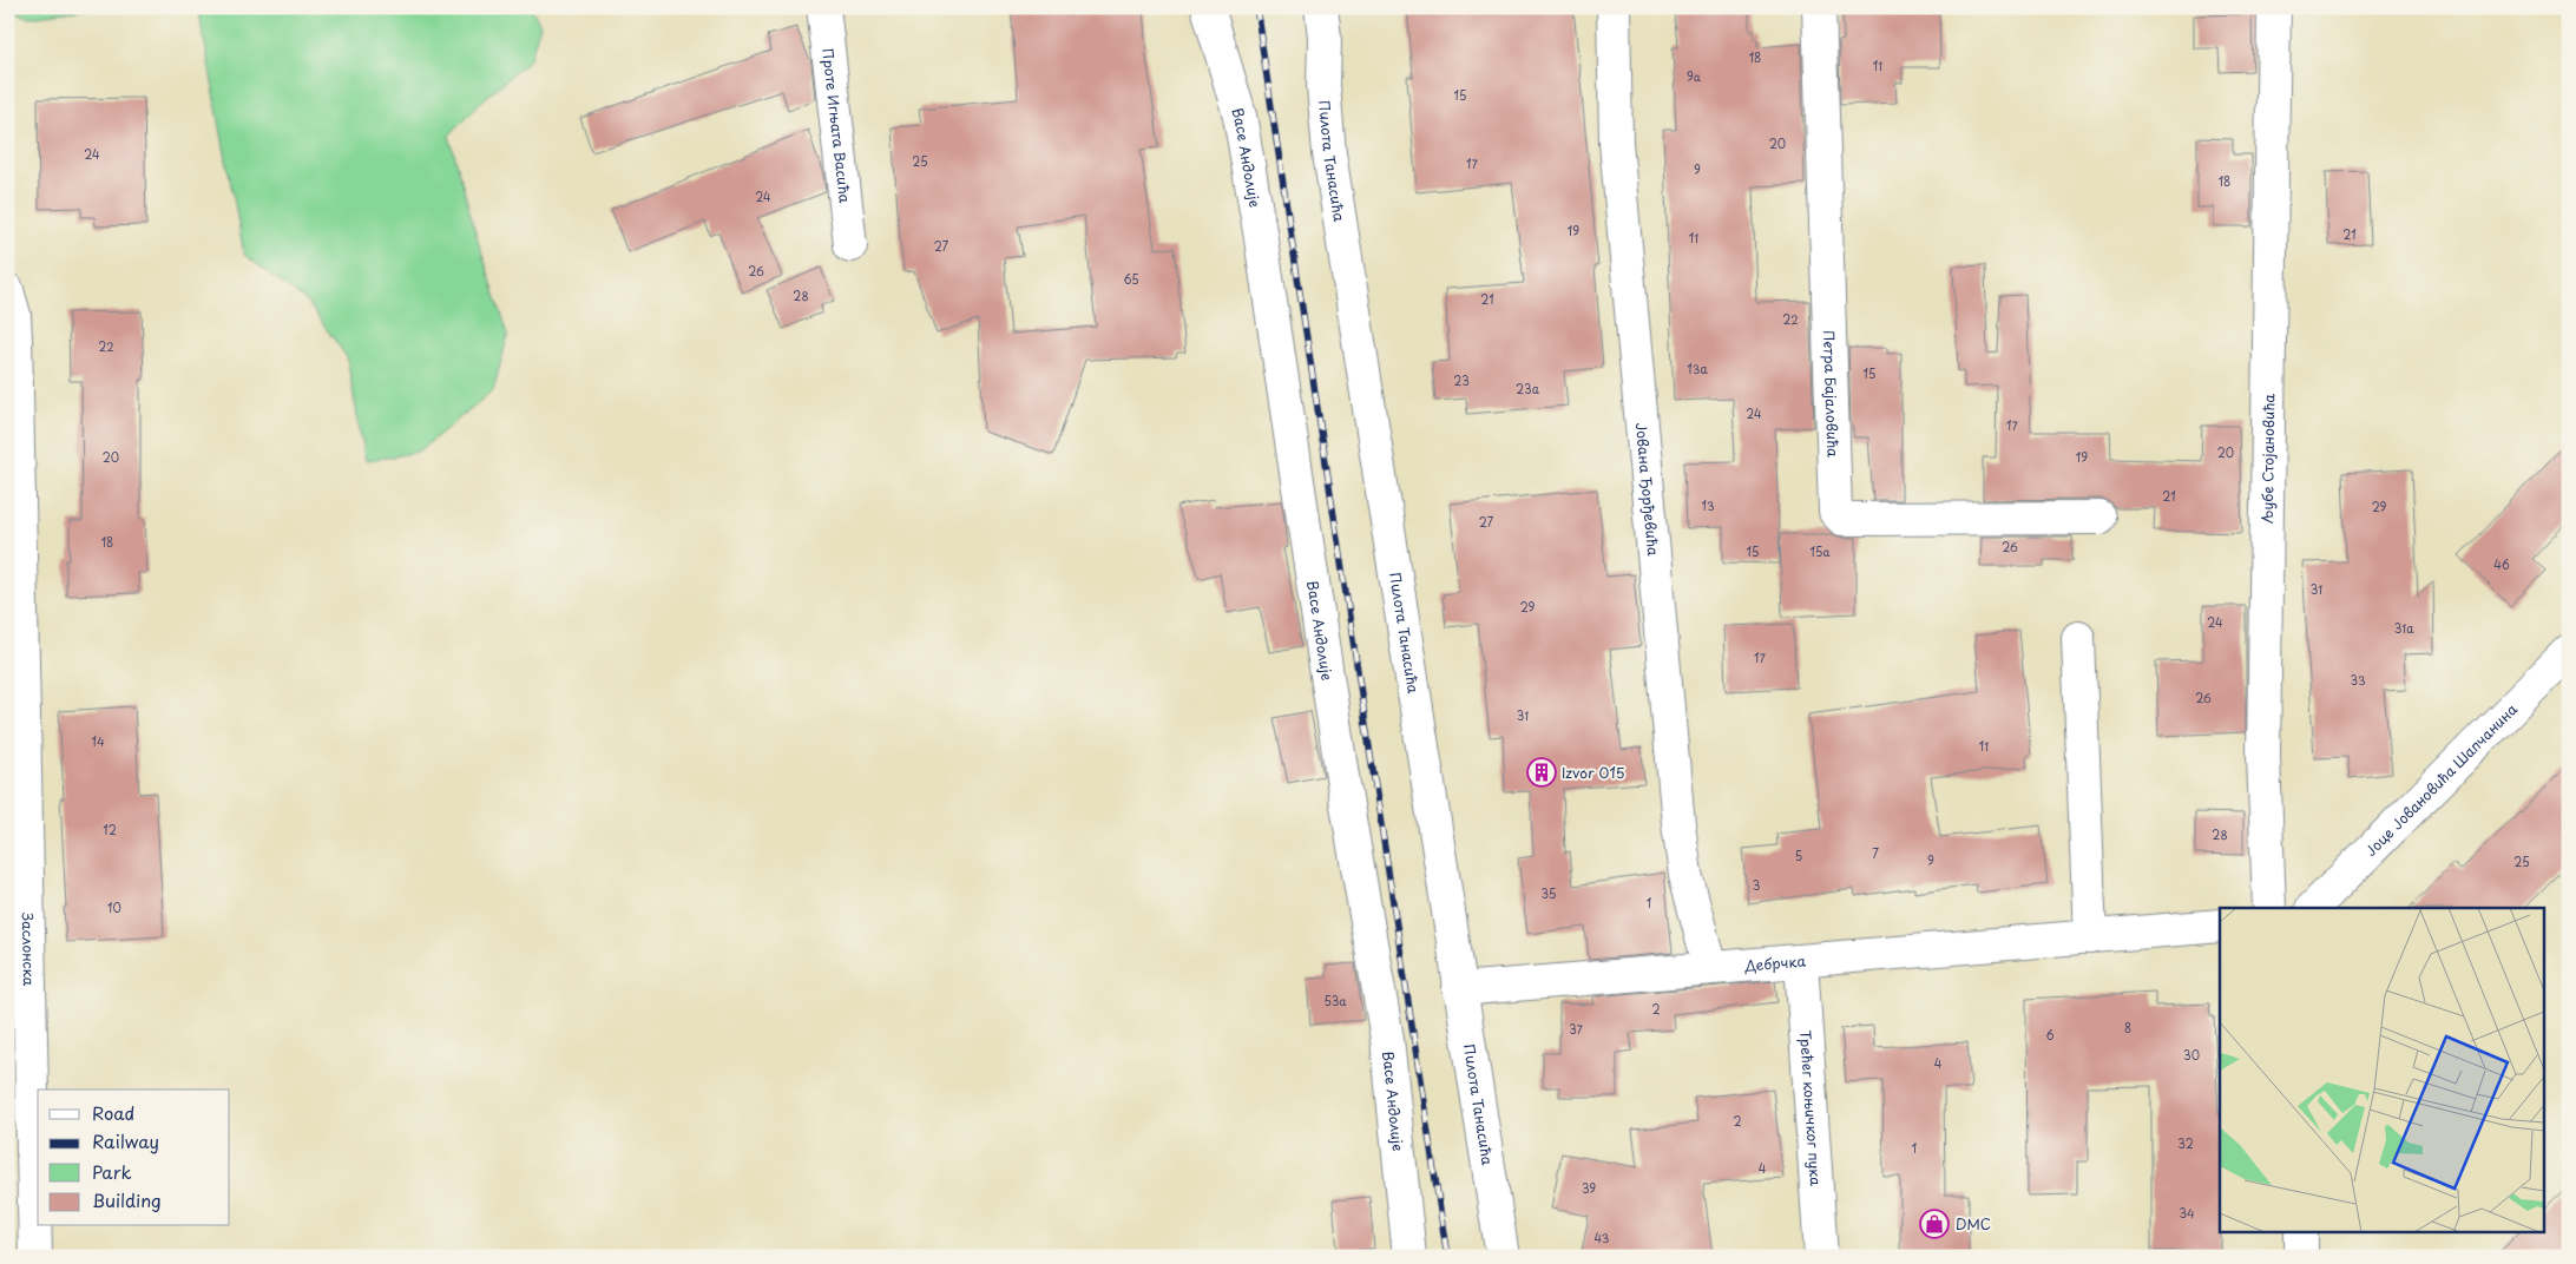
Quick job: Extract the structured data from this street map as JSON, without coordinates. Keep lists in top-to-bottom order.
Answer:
{
  "streets": {
    "street": [
      "Проте Игњата Васића",
      "Васе Андолије",
      "Пилота Танасића",
      "Петра Бајаловића",
      "Љубе Стојановића",
      "Јована Ђорђевића",
      "Јоце Јовановића Шапчанина",
      "Заслонска",
      "Дебрчка",
      "Трећег коњичког пука"
    ]
  },
  "crossings": [
    ["Пилота Танасића", "Дебрчка"],
    ["Јована Ђорђевића", "Дебрчка"],
    ["Дебрчка", "Трећег коњичког пука"]
  ],
  "places": {
    "building": ["Izvor 015"],
    "shop": ["DMC"]
  },
  "house_numbers": [
    "18",
    "11",
    "9a",
    "15",
    "20",
    "24",
    "25",
    "17",
    "9",
    "18",
    "24",
    "19",
    "21",
    "11",
    "27",
    "26",
    "65",
    "28",
    "21",
    "22",
    "22",
    "13a",
    "15",
    "23",
    "23a",
    "24",
    "17",
    "20",
    "20",
    "19",
    "21",
    "13",
    "29",
    "27",
    "18",
    "26",
    "15",
    "15a",
    "46",
    "31",
    "29",
    "24",
    "31a",
    "17",
    "33",
    "26",
    "31",
    "14",
    "11",
    "12",
    "28",
    "7",
    "5",
    "9",
    "25",
    "3",
    "35",
    "1",
    "10",
    "53a",
    "2",
    "8",
    "37",
    "6",
    "30",
    "4",
    "2",
    "32",
    "1",
    "4",
    "39",
    "34",
    "43"
  ],
  "legend": [
    "Road",
    "Railway",
    "Park",
    "Building"
  ]
}
